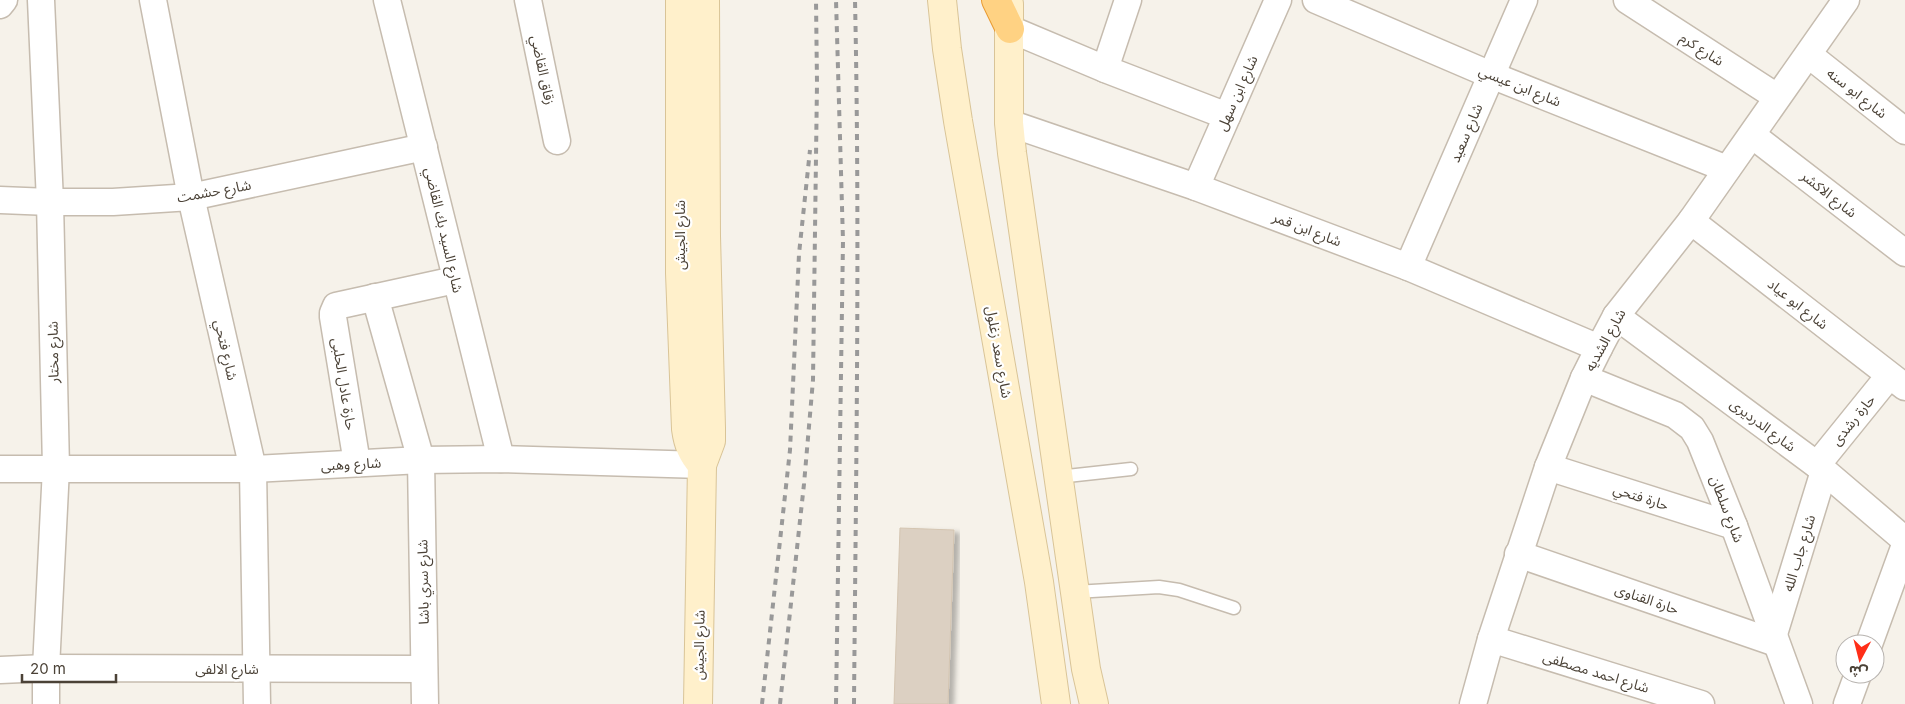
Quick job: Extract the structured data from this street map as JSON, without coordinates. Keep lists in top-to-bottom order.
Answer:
{
  "streets": {
    "main road": ["شارع الجيش", "شارع سعد زغلول"],
    "street": [
      "شارع كرم",
      "زقاق القاضي",
      "شارع ابن عيسي",
      "شارع ابن سهل",
      "شارع ابو سنه",
      "شارع سعيد",
      "شارع حشمت",
      "شارع الاكشر",
      "شارع ابن قمر",
      "شارع السيد بك القاضي",
      "شارع ابو عياد",
      "شارع الشديه",
      "شارع فتحي",
      "شارع مختار",
      "حارة عادل الحلبى",
      "حارة رشدى",
      "شارع الدرديرى",
      "شارع وهبى",
      "حارة فتحي",
      "شارع سلطان",
      "شارع جاب الله",
      "شارع سري باشا",
      "حارة القناوى",
      "شارع الالفى",
      "شارع احمد مصطفى"
    ]
  },
  "crossings": [
    ["شارع كرم", "شارع الشديه"],
    ["شارع ابن عيسي", "شارع سعيد"],
    ["شارع ابن عيسي", "شارع الشديه"],
    ["شارع ابن سهل", "شارع ابن قمر"],
    ["شارع ابو سنه", "شارع الشديه"],
    ["شارع سعيد", "شارع ابن قمر"],
    ["شارع حشمت", "شارع السيد بك القاضي"],
    ["شارع حشمت", "شارع فتحي"],
    ["شارع حشمت", "شارع مختار"],
    ["شارع الاكشر", "شارع الشديه"],
    ["شارع ابن قمر", "شارع الشديه"],
    ["شارع السيد بك القاضي", "شارع وهبى"],
    ["شارع الجيش", "شارع وهبى"],
    ["شارع ابو عياد", "شارع الشديه"],
    ["شارع ابو عياد", "حارة رشدى"],
    ["شارع الشديه", "شارع الدرديرى"],
    ["شارع الشديه", "حارة فتحي"],
    ["شارع الشديه", "شارع سلطان"],
    ["شارع الشديه", "حارة القناوى"],
    ["شارع الشديه", "شارع احمد مصطفى"],
    ["شارع فتحي", "شارع وهبى"],
    ["شارع فتحي", "شارع الالفى"],
    ["شارع مختار", "شارع وهبى"],
    ["شارع مختار", "شارع الالفى"],
    ["حارة عادل الحلبى", "شارع وهبى"],
    ["حارة عادل الحلبى", "شارع سري باشا"],
    ["حارة رشدى", "شارع الدرديرى"],
    ["حارة رشدى", "شارع جاب الله"],
    ["شارع الدرديرى", "شارع جاب الله"],
    ["شارع وهبى", "شارع سري باشا"],
    ["حارة فتحي", "شارع سلطان"],
    ["شارع سلطان", "شارع جاب الله"],
    ["شارع سلطان", "حارة القناوى"],
    ["شارع جاب الله", "حارة القناوى"],
    ["شارع سري باشا", "شارع الالفى"]
  ],
  "scale_bar": "20 m",
  "north": "bottom"
}
